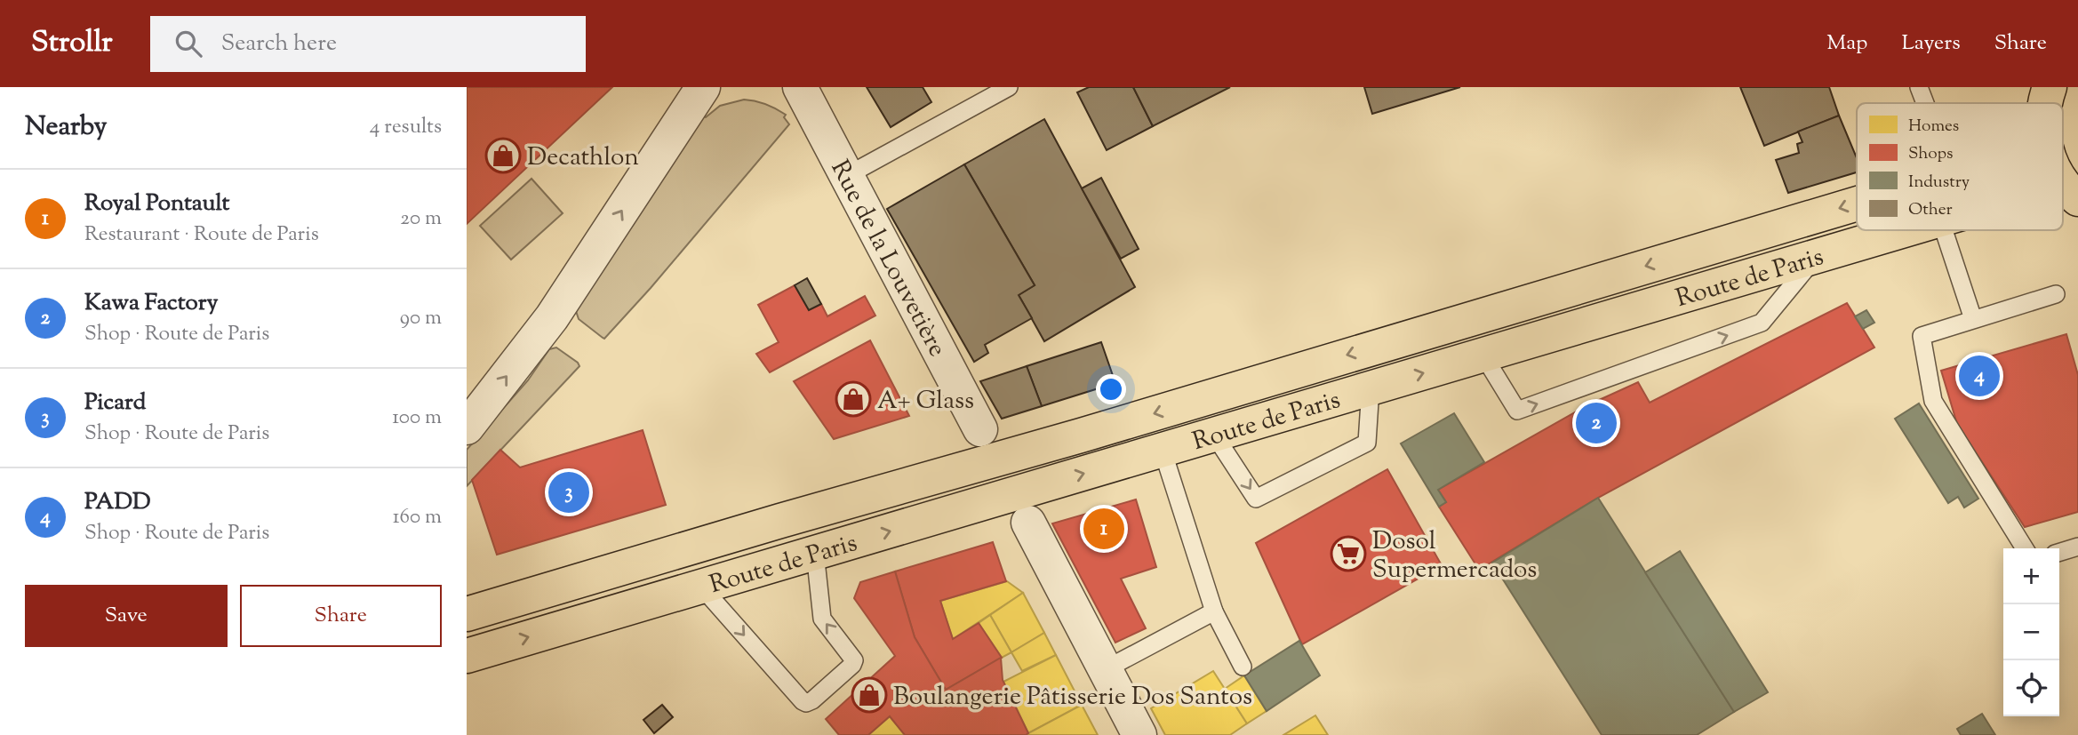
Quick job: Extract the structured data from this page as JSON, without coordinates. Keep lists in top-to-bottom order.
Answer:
{
  "streets": {
    "main road": ["Route de Paris"],
    "street": ["Rue de la Louvetière"]
  },
  "places": {
    "shop": ["Decathlon", "A+ Glass", "Boulangerie Pâtisserie Dos Santos"],
    "supermarket": ["Dosol Supermercados"]
  },
  "legend": [
    "Homes",
    "Shops",
    "Industry",
    "Other"
  ],
  "page": {
    "header": "Strollr",
    "search": "Search here",
    "nav": ["Map", "Layers", "Share"],
    "heading": ["Nearby", "4 results"],
    "list": [
      {
        "mark": "1",
        "name": "Royal Pontault",
        "note": "Restaurant · Route de Paris",
        "value": "20 m"
      },
      {
        "mark": "2",
        "name": "Kawa Factory",
        "note": "Shop · Route de Paris",
        "value": "90 m"
      },
      {
        "mark": "3",
        "name": "Picard",
        "note": "Shop · Route de Paris",
        "value": "100 m"
      },
      {
        "mark": "4",
        "name": "PADD",
        "note": "Shop · Route de Paris",
        "value": "160 m"
      }
    ],
    "pins": [
      "4",
      "2",
      "3",
      "1"
    ],
    "map_buttons": ["+", "−"],
    "buttons": ["Save", "Share"]
  }
}
